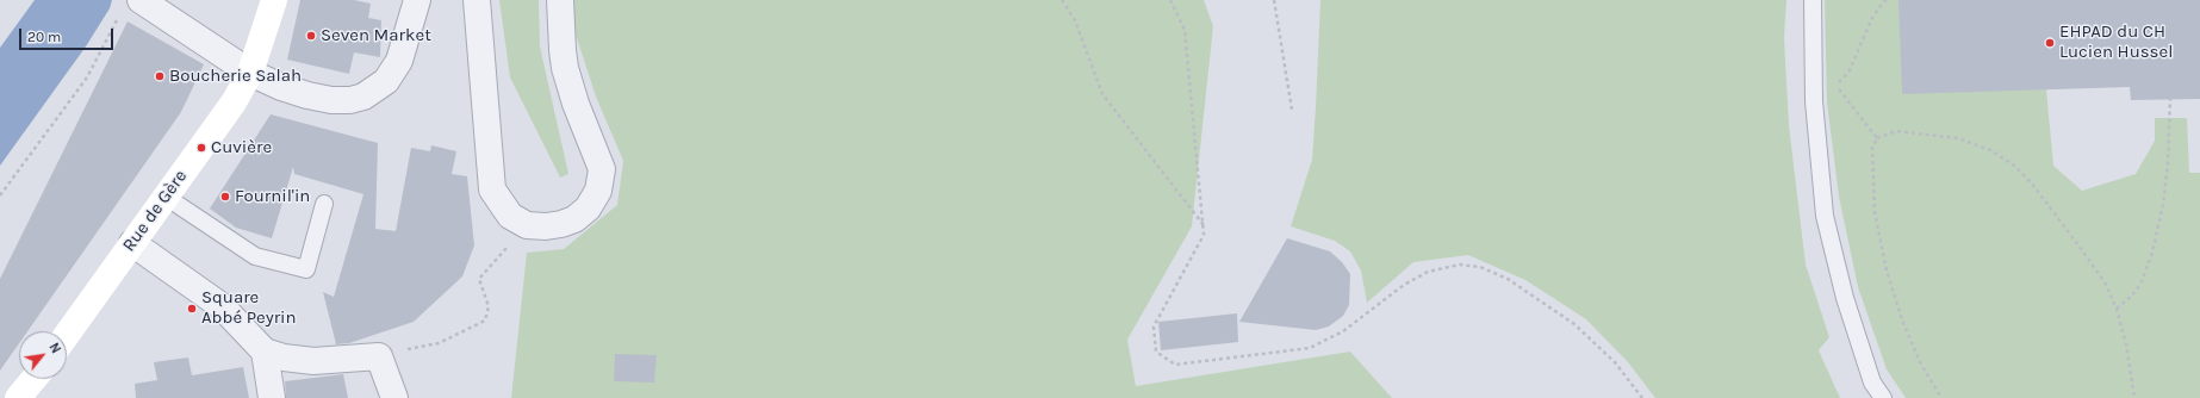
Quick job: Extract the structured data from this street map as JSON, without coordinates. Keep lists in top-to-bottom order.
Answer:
{
  "streets": {
    "main road": ["Rue de Gère"]
  },
  "places": [
    "Seven Market",
    "EHPAD du CH Lucien Hussel",
    "Boucherie Salah",
    "Cuvière",
    "Fournil'in",
    "Square Abbé Peyrin"
  ],
  "scale_bar": "20 m",
  "north": "top right"
}
